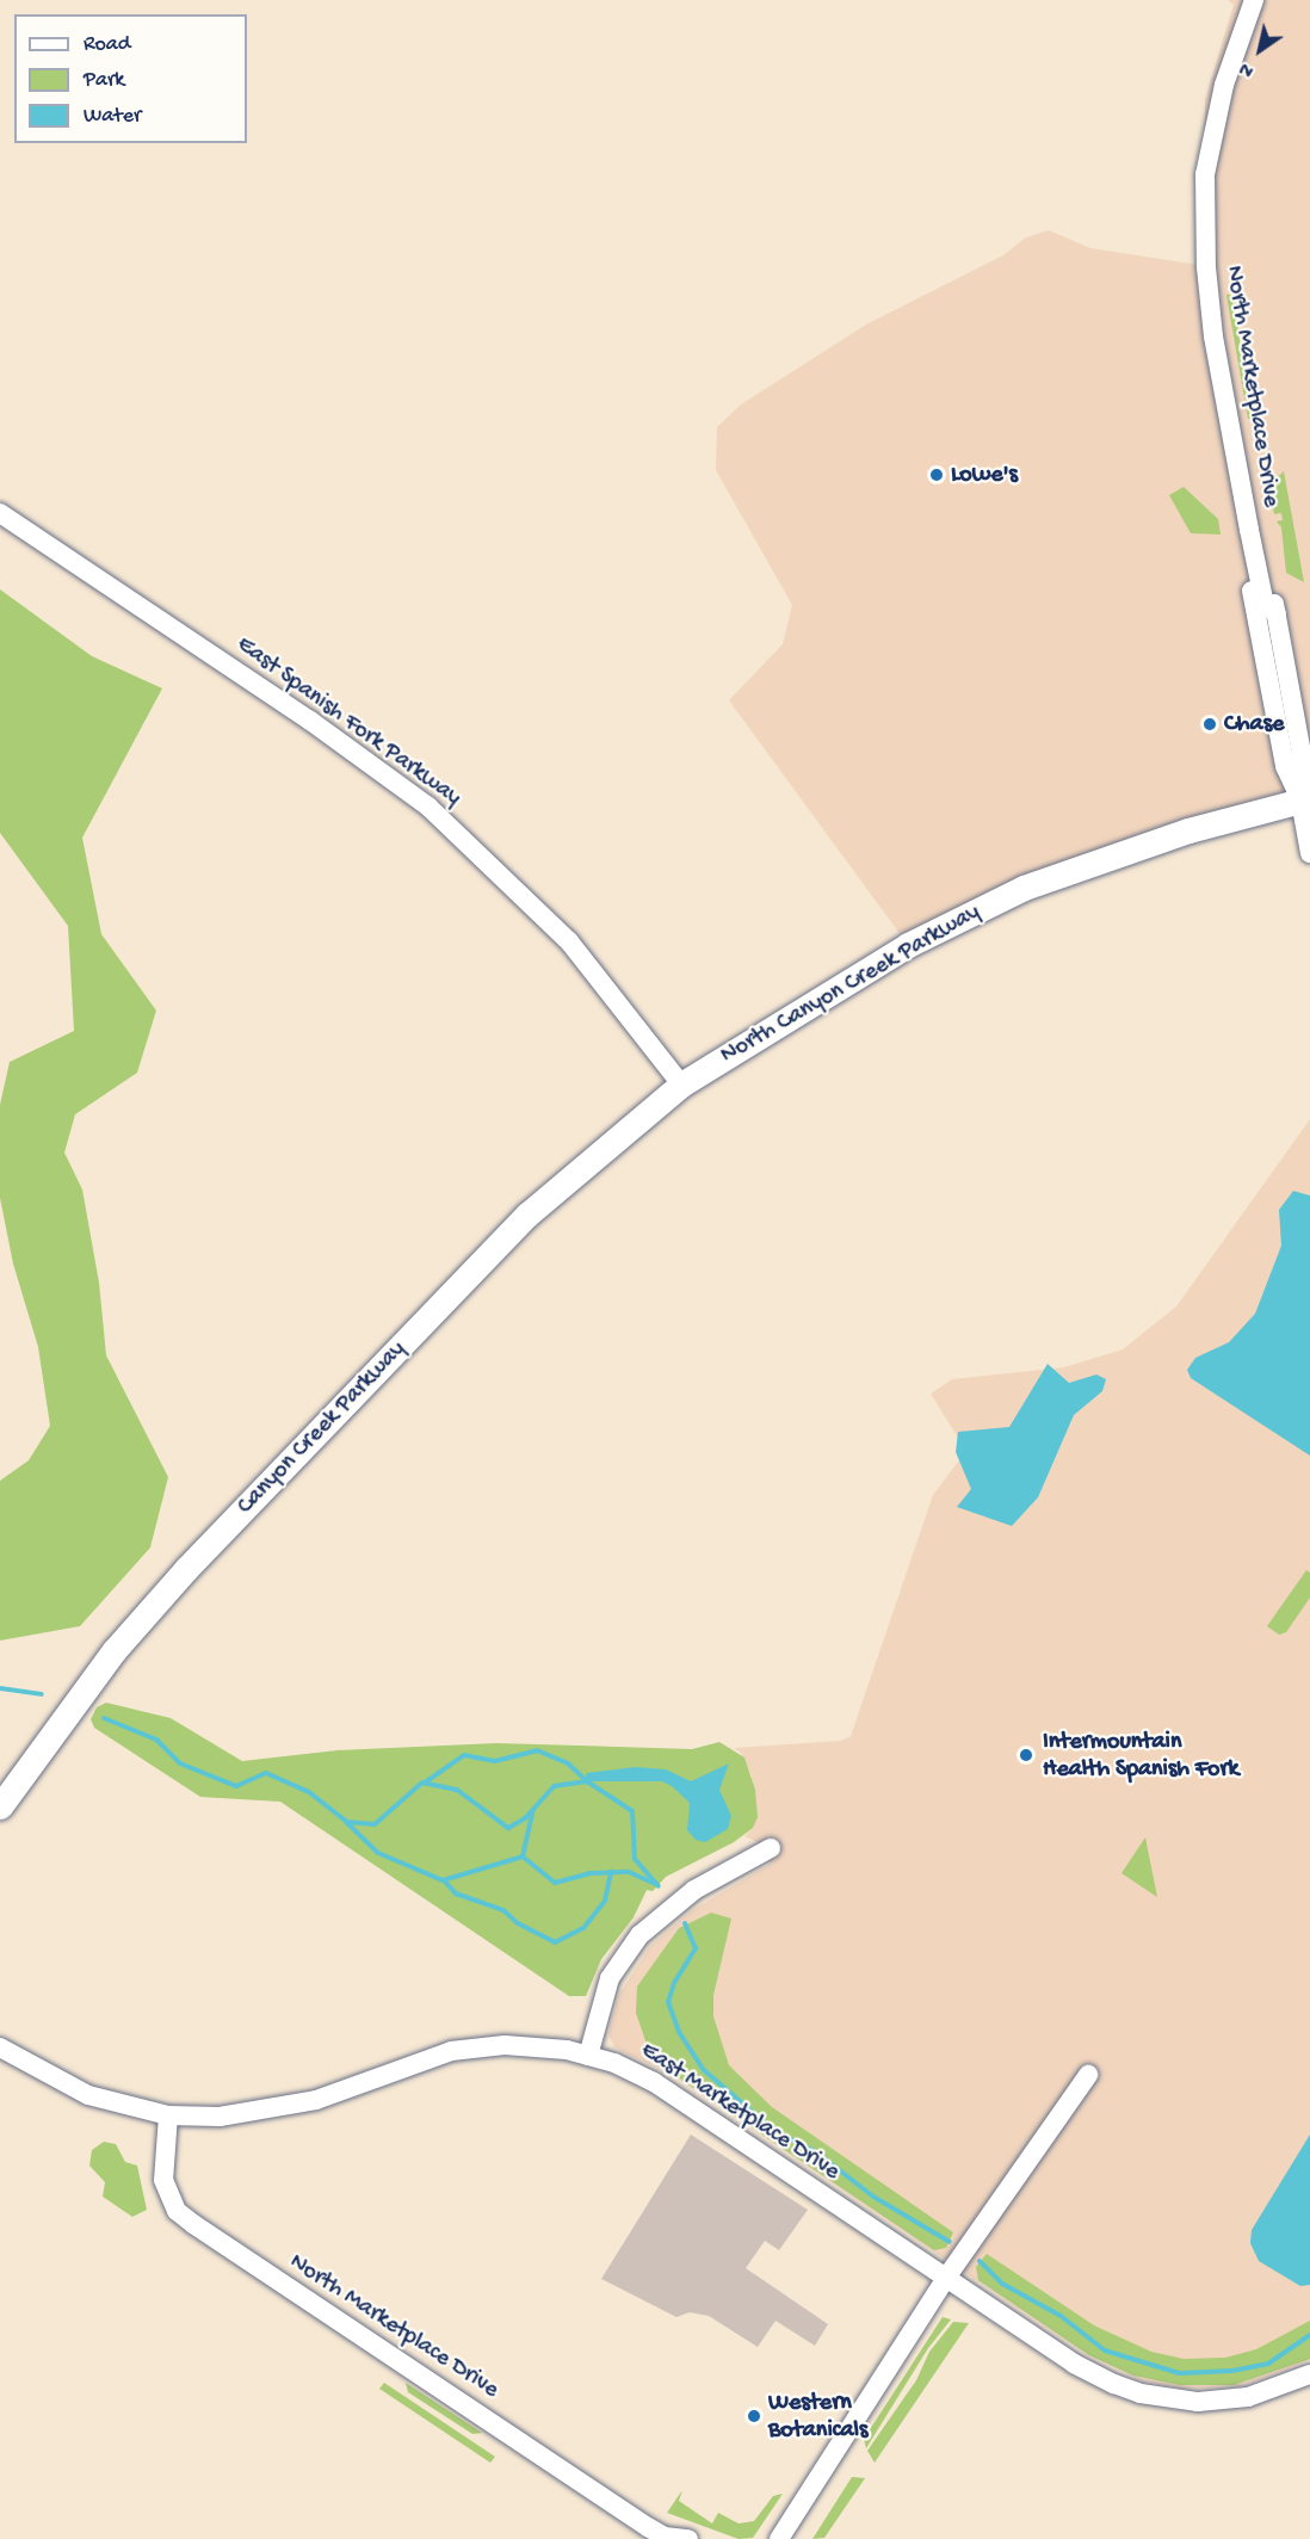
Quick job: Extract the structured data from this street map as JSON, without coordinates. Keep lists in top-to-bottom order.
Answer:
{
  "streets": {
    "main road": ["North Canyon Creek Parkway", "Canyon Creek Parkway"],
    "street": ["North Marketplace Drive", "East Spanish Fork Parkway", "East Marketplace Drive"]
  },
  "crossings": [
    ["North Marketplace Drive", "North Canyon Creek Parkway"],
    ["North Marketplace Drive", "East Marketplace Drive"],
    ["East Spanish Fork Parkway", "North Canyon Creek Parkway"],
    ["East Spanish Fork Parkway", "Canyon Creek Parkway"],
    ["North Canyon Creek Parkway", "Canyon Creek Parkway"]
  ],
  "places": [
    "Lowe's",
    "Chase",
    "Intermountain Health Spanish Fork",
    "Western Botanicals"
  ],
  "legend": ["Road", "Park", "Water"],
  "north": "bottom left"
}
